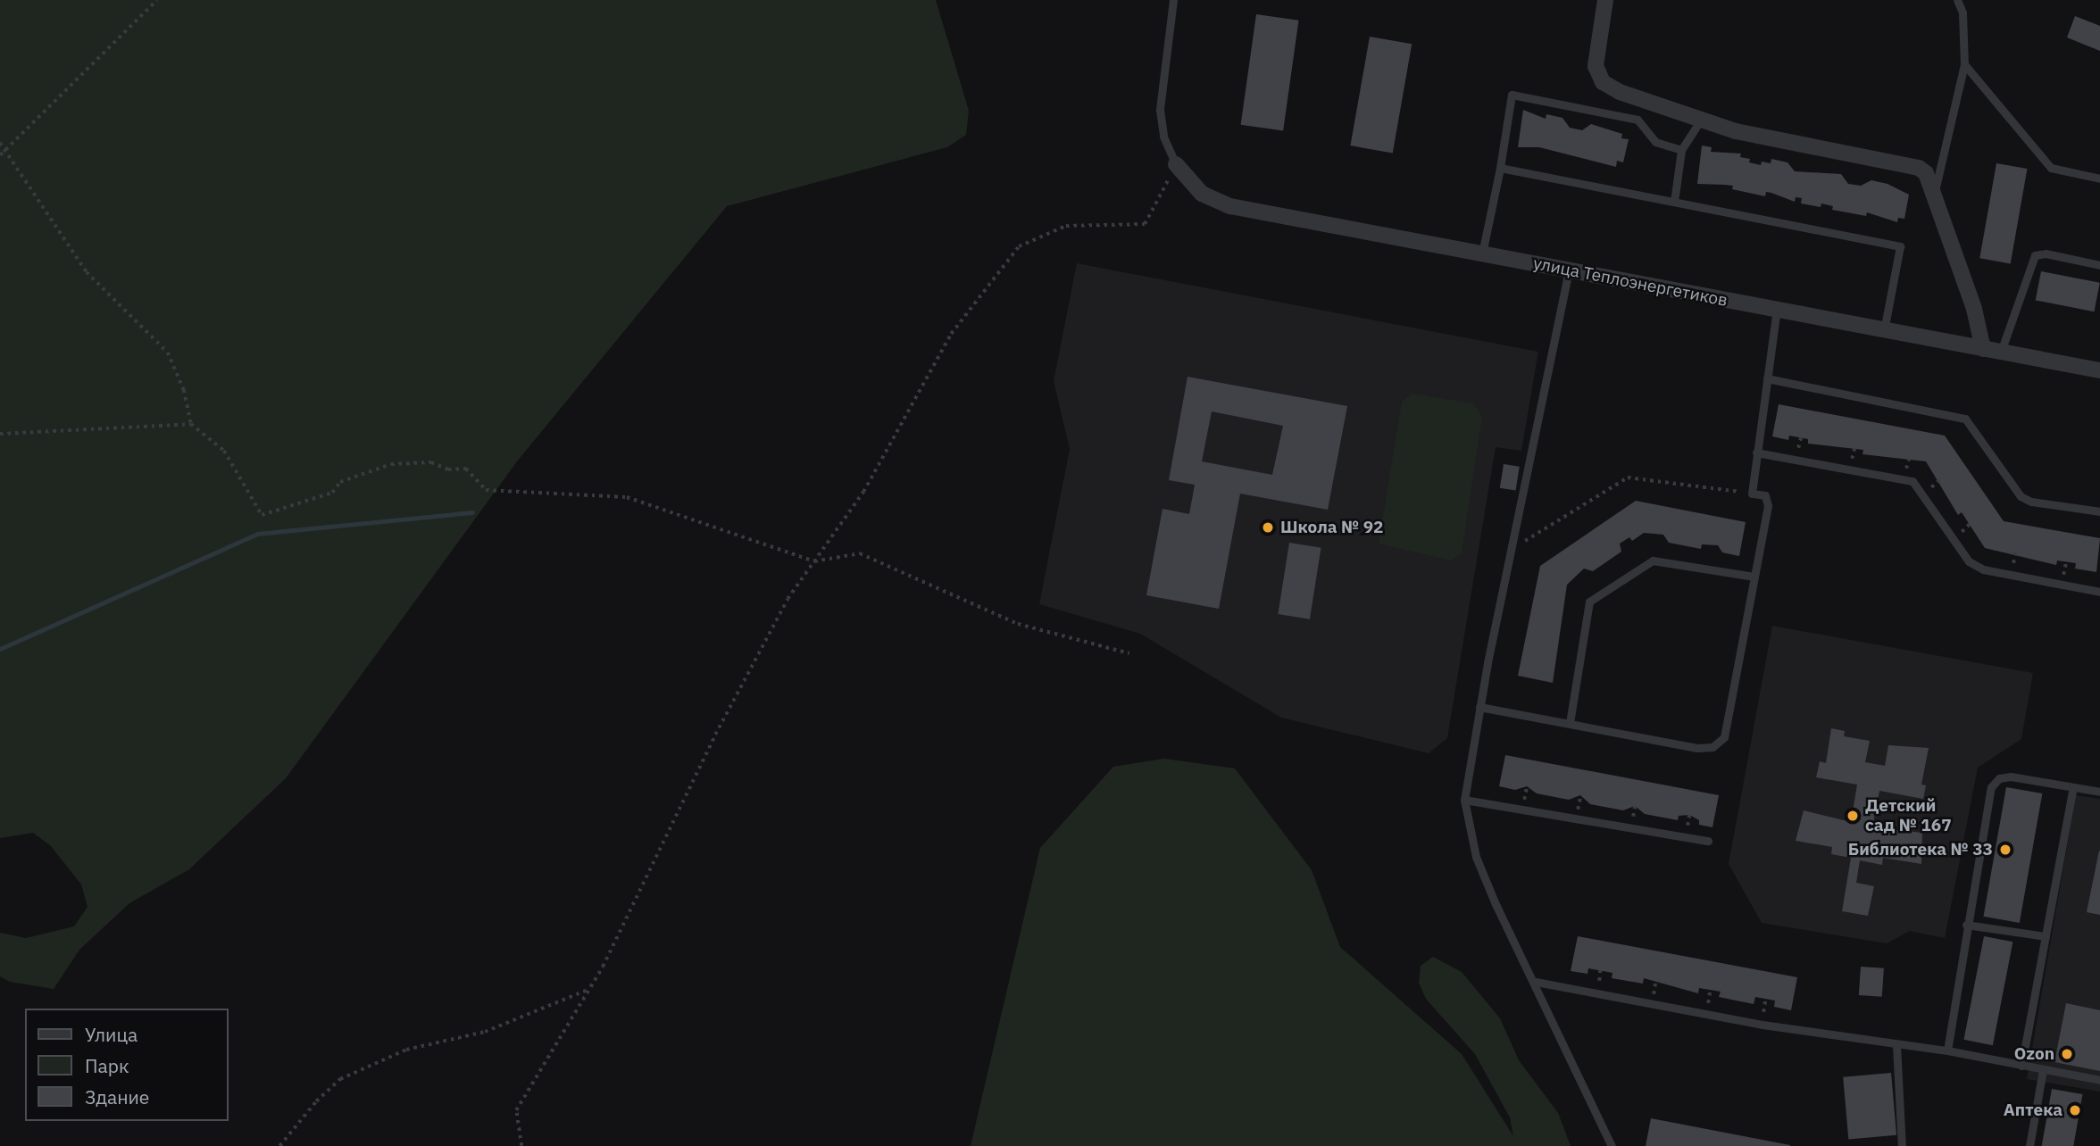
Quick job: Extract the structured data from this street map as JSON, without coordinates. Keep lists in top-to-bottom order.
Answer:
{
  "streets": {
    "street": ["улица Теплоэнергетиков"]
  },
  "places": [
    "Школа № 92",
    "Детский сад № 167",
    "Библиотека № 33",
    "Ozon",
    "Аптека"
  ],
  "legend": ["Улица", "Парк", "Здание"]
}
